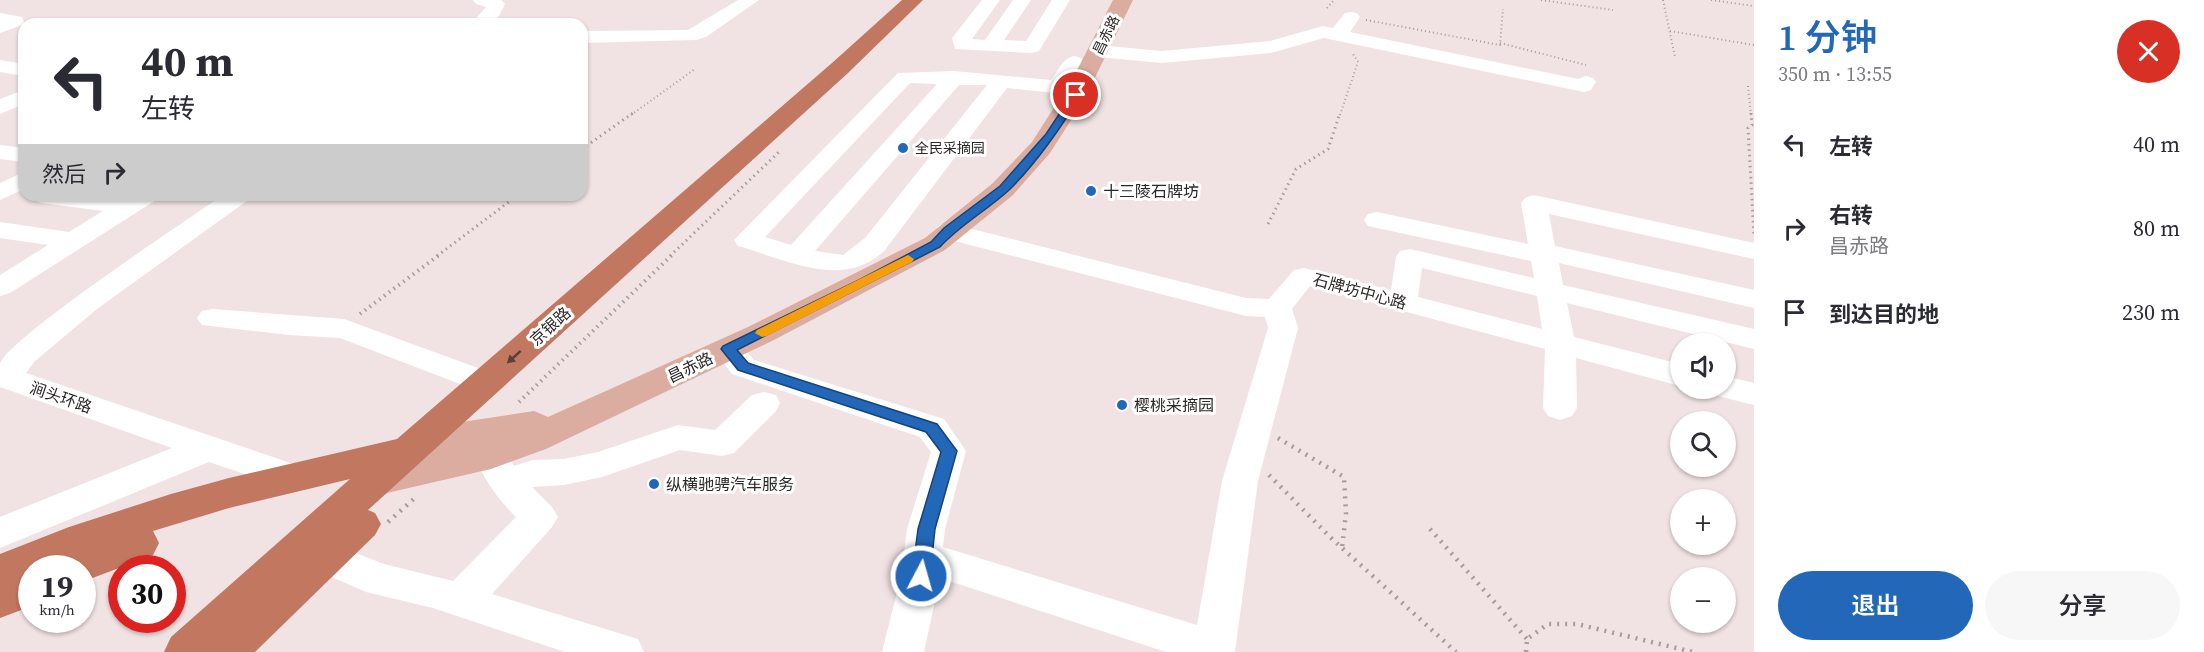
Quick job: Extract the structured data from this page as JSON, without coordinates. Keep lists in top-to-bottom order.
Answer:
{
  "streets": {
    "highway": ["京银路"],
    "main road": ["昌赤路"],
    "street": ["石牌坊中心路", "涧头环路"]
  },
  "crossings": [
    ["昌赤路", "京银路"]
  ],
  "places": [
    "全民采摘园",
    "十三陵石牌坊",
    "樱桃采摘园",
    "纵横驰骋汽车服务"
  ],
  "page": {
    "heading": ["1 分钟", "350 m · 13:55"],
    "turn": ["40 m", "左转"],
    "list": [
      {
        "name": "左转",
        "value": "40 m"
      },
      {
        "name": "右转",
        "note": "昌赤路",
        "value": "80 m"
      },
      {
        "name": "到达目的地",
        "value": "230 m"
      }
    ],
    "then": "然后",
    "map_buttons": ["+", "−"],
    "speed": "19 km/h",
    "limit": "30",
    "buttons": ["退出", "分享"]
  }
}
